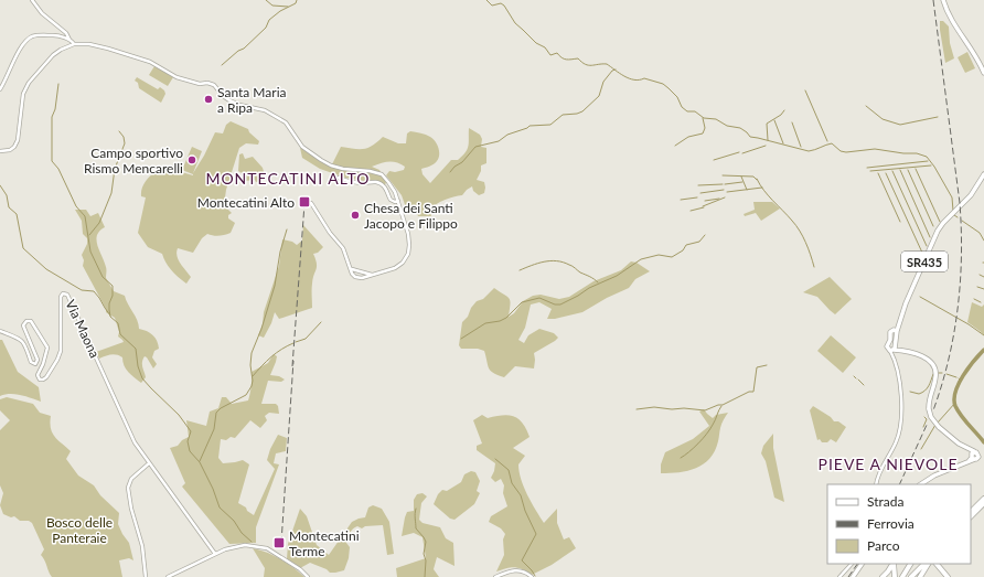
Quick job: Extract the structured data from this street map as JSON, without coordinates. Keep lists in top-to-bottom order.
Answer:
{
  "streets": {
    "main road": ["SR435", "Via Maona"]
  },
  "districts": ["MONTECATINI ALTO", "PIEVE A NIEVOLE"],
  "parks": ["Bosco delle Panteraie"],
  "places": {
    "other": ["Santa Maria a Ripa", "Campo sportivo Rismo Mencarelli", "Chesa dei Santi Jacopo e Filippo"],
    "transit": ["Montecatini Alto", "Montecatini Terme"]
  },
  "legend": ["Strada", "Ferrovia", "Parco"]
}
